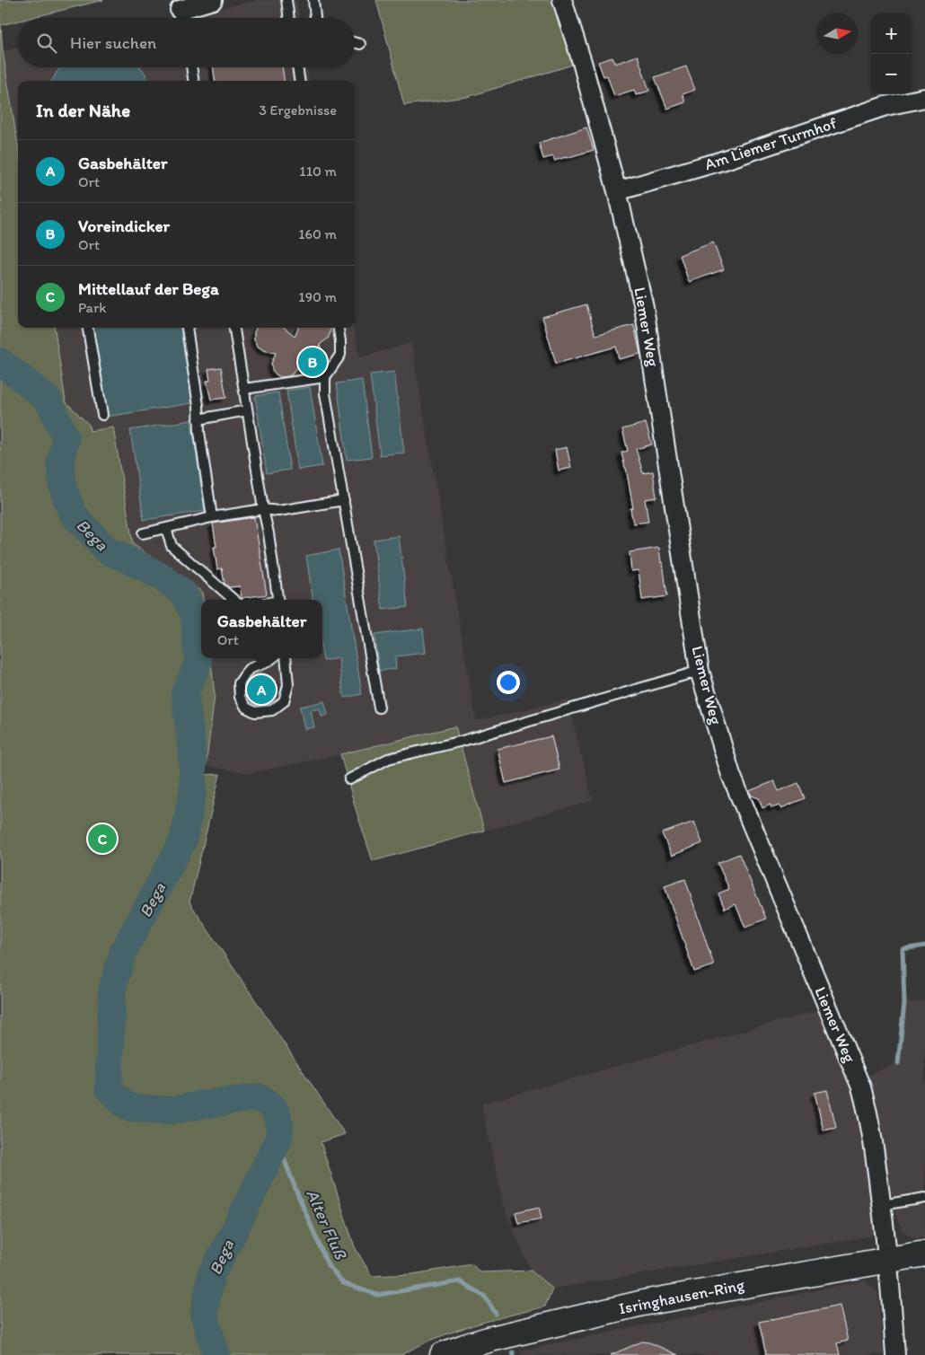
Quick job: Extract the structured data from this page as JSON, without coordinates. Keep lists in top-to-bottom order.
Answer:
{
  "streets": {
    "street": ["Am Liemer Turmhof", "Liemer Weg", "Isringhausen-Ring"]
  },
  "crossings": [
    ["Am Liemer Turmhof", "Liemer Weg"],
    ["Liemer Weg", "Isringhausen-Ring"]
  ],
  "water": ["Bega", "Alter Fluß"],
  "north": "right",
  "page": {
    "map_buttons": ["+", "−"],
    "search": "Hier suchen",
    "heading": ["In der Nähe", "3 Ergebnisse"],
    "list": [
      {
        "mark": "A",
        "name": "Gasbehälter",
        "note": "Ort",
        "value": "110 m"
      },
      {
        "mark": "B",
        "name": "Voreindicker",
        "note": "Ort",
        "value": "160 m"
      },
      {
        "mark": "C",
        "name": "Mittellauf der Bega",
        "note": "Park",
        "value": "190 m"
      }
    ],
    "pins": ["B", "A", "C"],
    "popup": ["Gasbehälter", "Ort"]
  }
}
